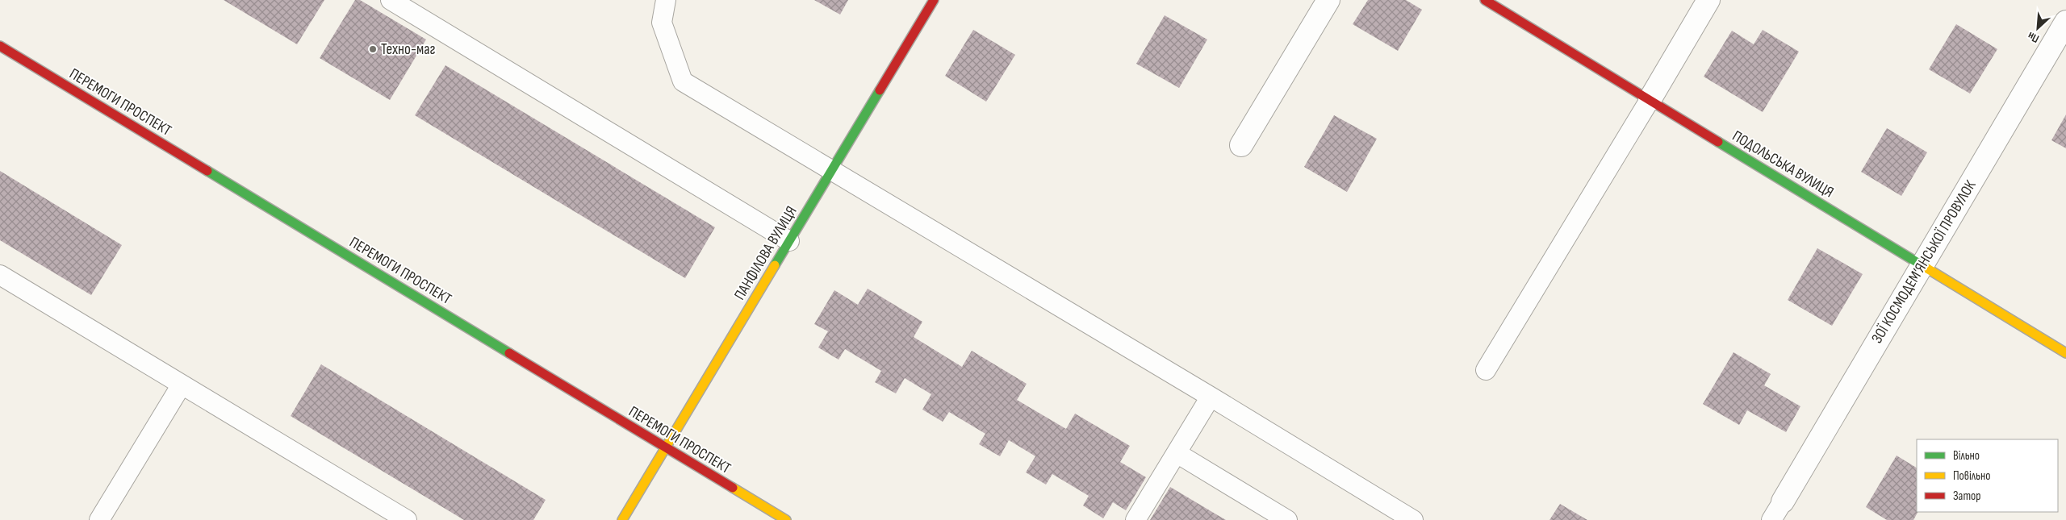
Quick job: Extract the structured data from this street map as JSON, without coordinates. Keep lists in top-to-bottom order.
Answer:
{
  "streets": {
    "street": [
      "ПЕРЕМОГИ ПРОСПЕКТ",
      "ПОДОЛЬСЬКА ВУЛИЦЯ",
      "ПАНФІЛОВА ВУЛИЦЯ",
      "ЗОЇ КОСМОДЕМ’ЯНСЬКОЇ ПРОВУЛОК"
    ]
  },
  "crossings": [
    ["ПЕРЕМОГИ ПРОСПЕКТ", "ПАНФІЛОВА ВУЛИЦЯ"],
    ["ПОДОЛЬСЬКА ВУЛИЦЯ", "ЗОЇ КОСМОДЕМ’ЯНСЬКОЇ ПРОВУЛОК"]
  ],
  "places": ["Техно-маг"],
  "legend": ["Вільно", "Повільно", "Затор"],
  "north": "bottom left"
}
